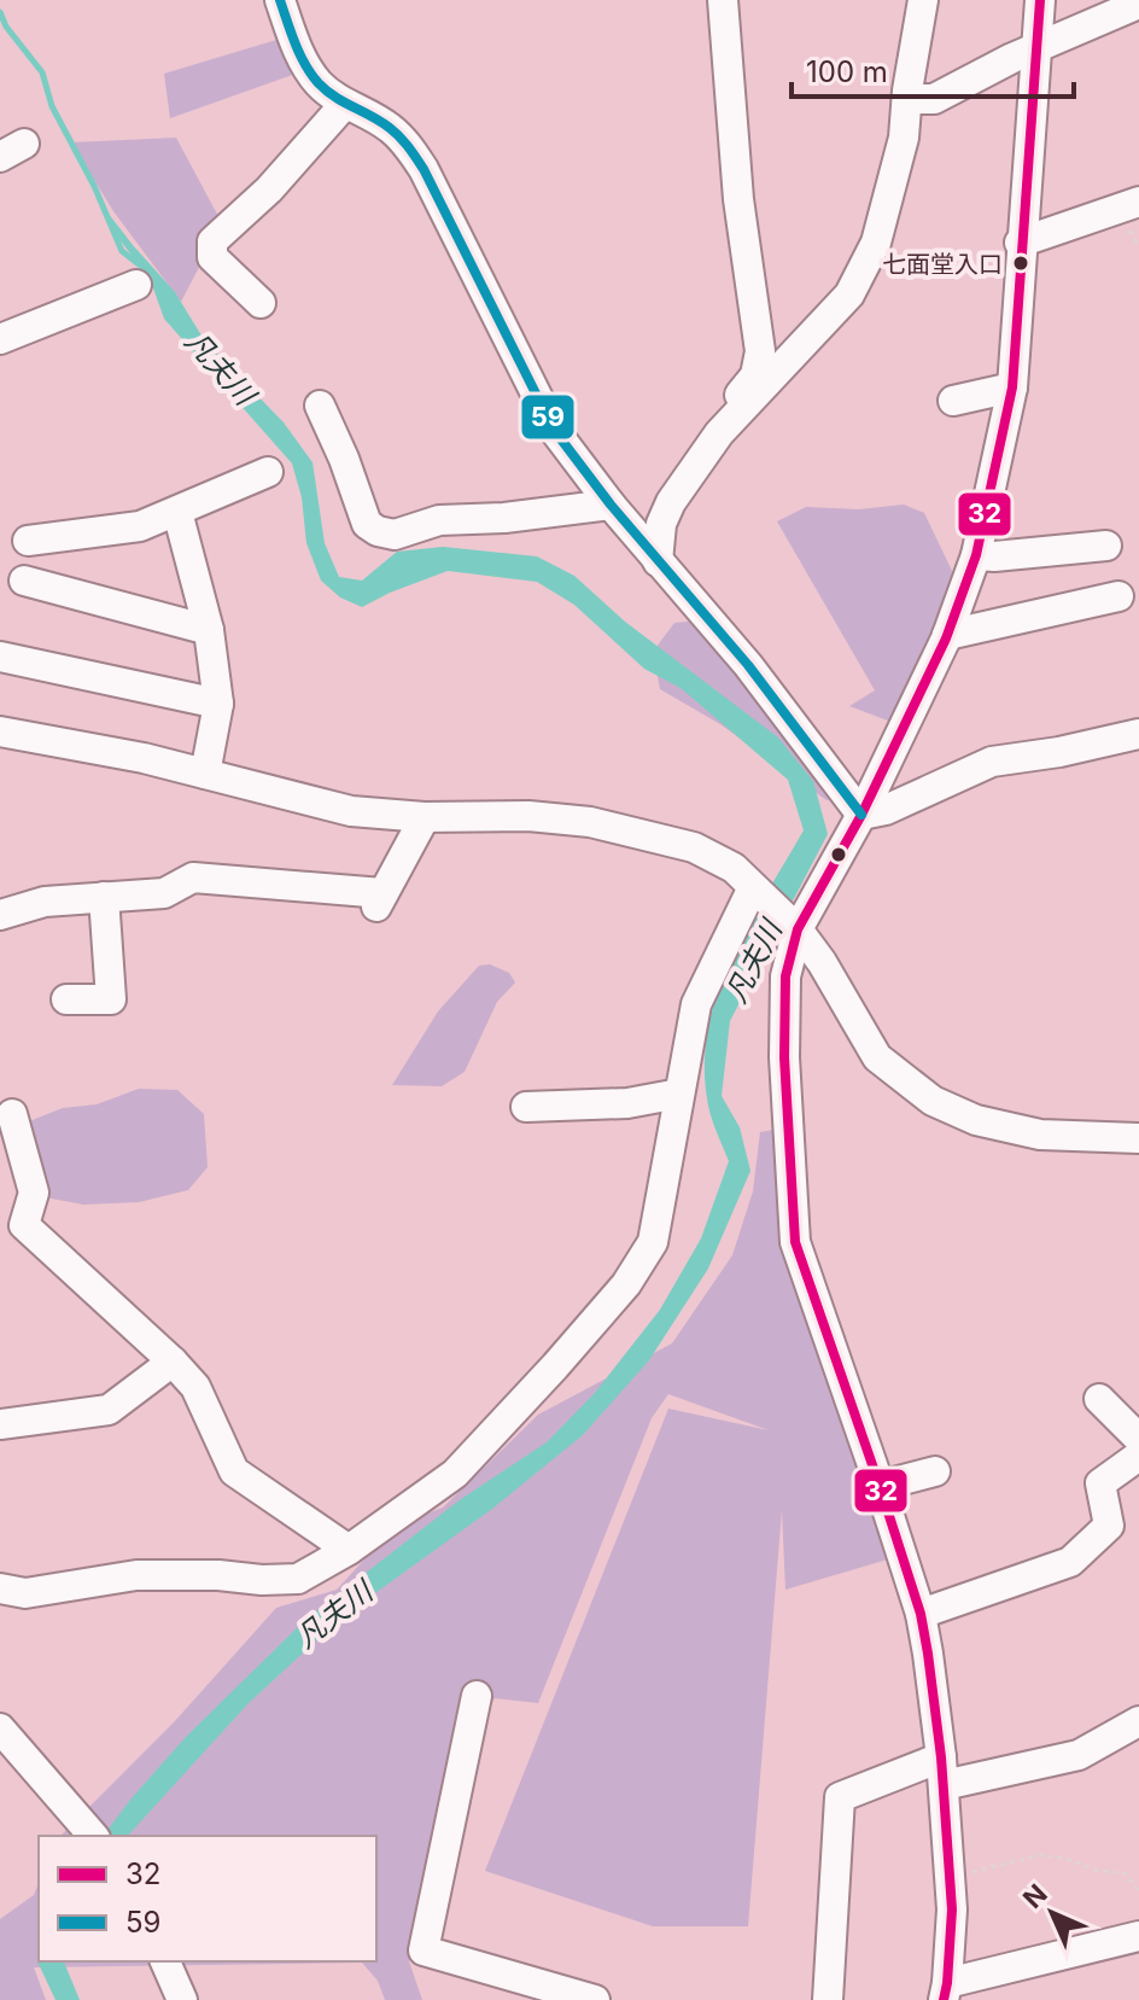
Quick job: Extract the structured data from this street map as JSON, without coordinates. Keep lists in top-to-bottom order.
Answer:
{
  "water": ["凡夫川"],
  "places": ["七面堂入口"],
  "lines": ["transit line 32", "transit line 59"],
  "legend": ["32", "59"],
  "scale_bar": "100 m",
  "north": "top left"
}
